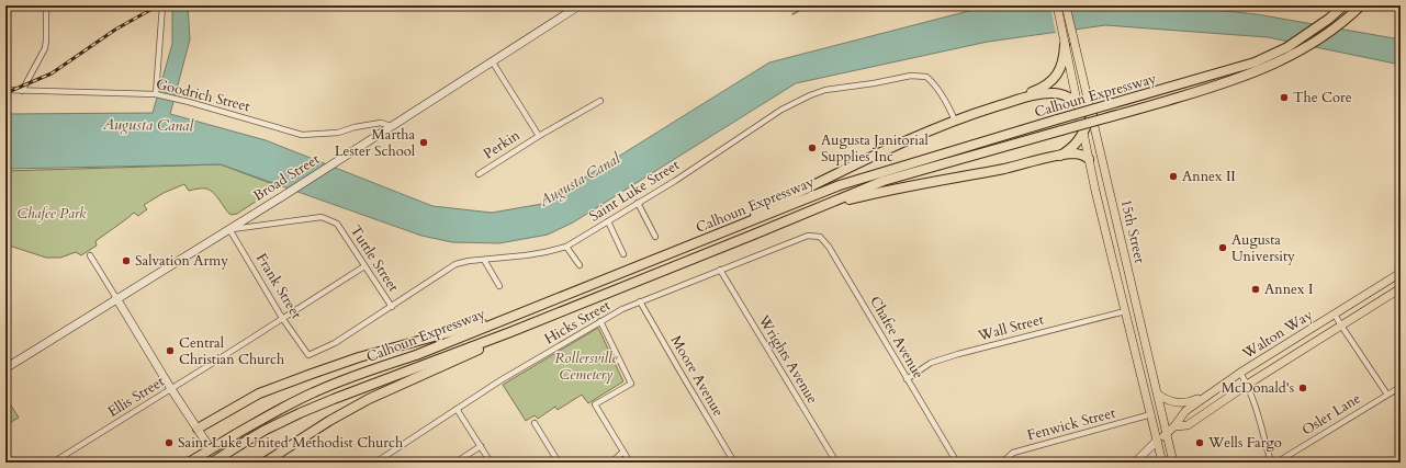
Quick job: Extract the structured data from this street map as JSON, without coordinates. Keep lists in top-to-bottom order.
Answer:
{
  "streets": {
    "highway": ["Calhoun Expressway"],
    "main road": ["Broad Street", "15th Street", "Walton Way"],
    "street": [
      "Goodrich Street",
      "Perkin",
      "Saint Luke Street",
      "Tuttle Street",
      "Frank Street",
      "Hicks Street",
      "Wall Street",
      "Chafee Avenue",
      "Wrights Avenue",
      "Moore Avenue",
      "Ellis Street",
      "Osler Lane",
      "Fenwick Street"
    ]
  },
  "crossings": [
    ["Goodrich Street", "Broad Street"],
    ["Broad Street", "Tuttle Street"],
    ["Broad Street", "Frank Street"],
    ["Saint Luke Street", "Tuttle Street"],
    ["Saint Luke Street", "Frank Street"],
    ["15th Street", "Wall Street"],
    ["15th Street", "Walton Way"],
    ["15th Street", "Fenwick Street"],
    ["Tuttle Street", "Frank Street"],
    ["Tuttle Street", "Ellis Street"],
    ["Frank Street", "Ellis Street"],
    ["Hicks Street", "Chafee Avenue"],
    ["Hicks Street", "Wrights Avenue"],
    ["Hicks Street", "Moore Avenue"],
    ["Wall Street", "Chafee Avenue"]
  ],
  "water": ["Augusta Canal"],
  "parks": ["Chafee Park", "Rollersville Cemetery"],
  "places": [
    "The Core",
    "Martha Lester School",
    "Augusta Janitorial Supplies Inc",
    "Annex II",
    "Augusta University",
    "Salvation Army",
    "Annex I",
    "Central Christian Church",
    "McDonald's",
    "Saint Luke United Methodist Church",
    "Wells Fargo"
  ]
}
